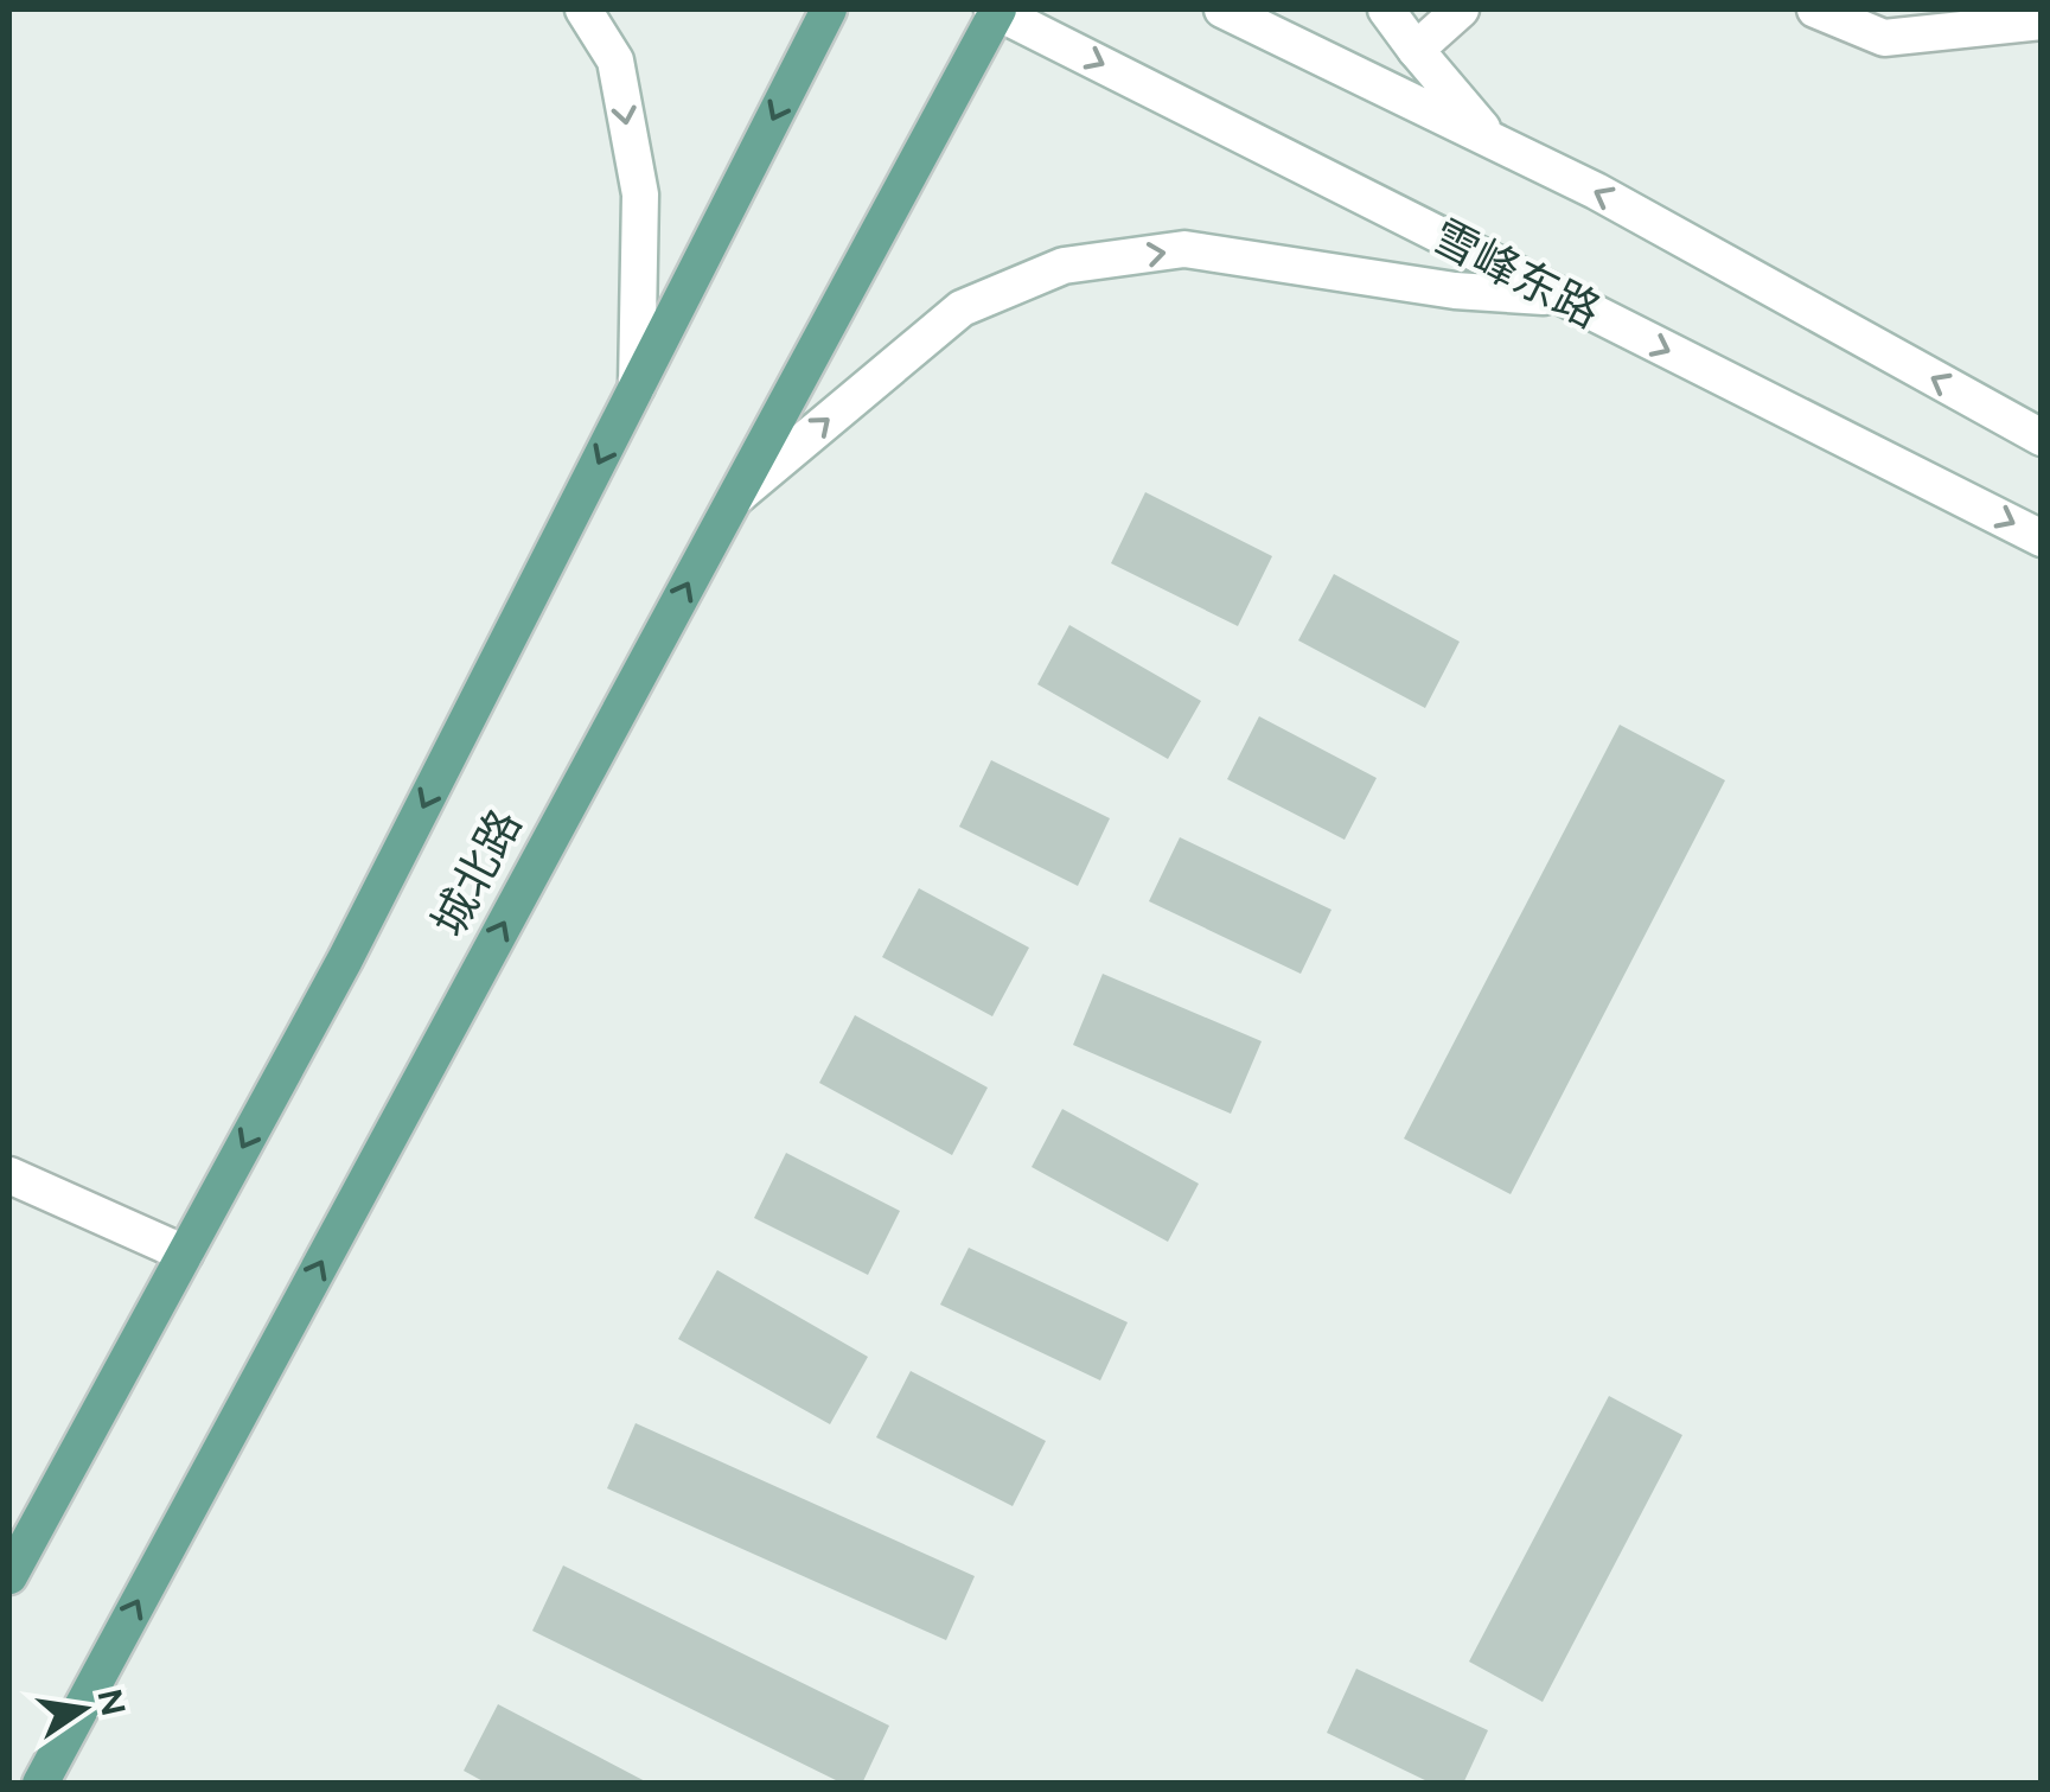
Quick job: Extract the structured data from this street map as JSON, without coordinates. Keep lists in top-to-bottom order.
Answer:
{
  "streets": {
    "main road": ["雪峰东路", "城北路"]
  },
  "crossings": [
    ["雪峰东路", "城北路"]
  ],
  "north": "right"
}
